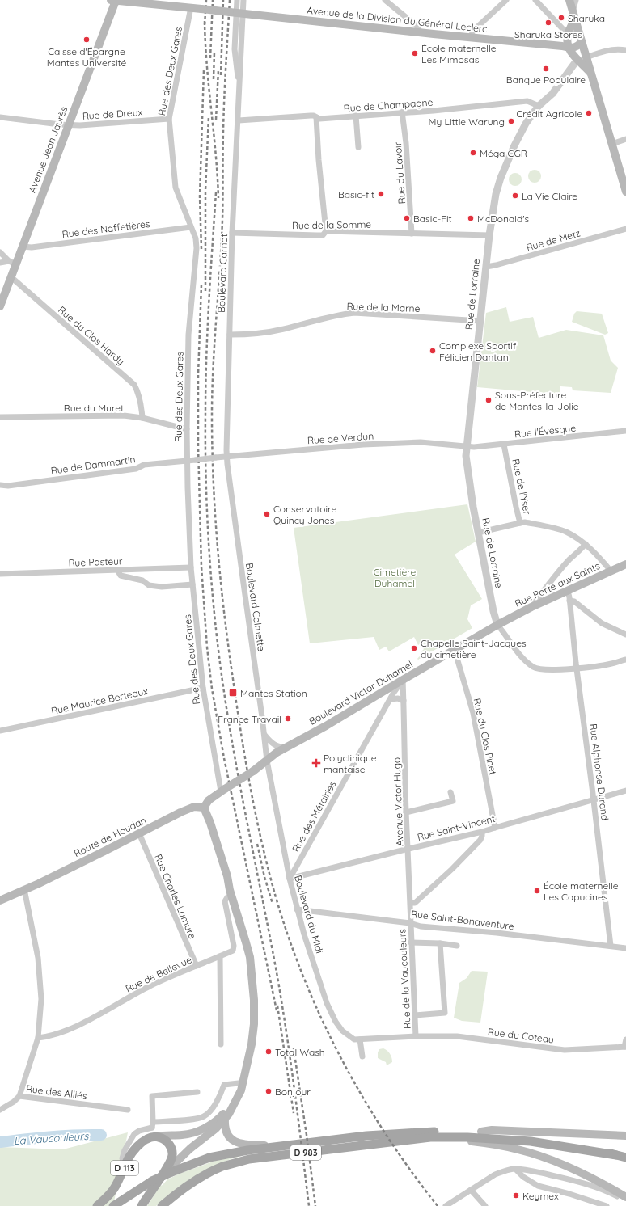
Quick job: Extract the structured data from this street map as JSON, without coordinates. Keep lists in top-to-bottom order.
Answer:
{
  "streets": {
    "main road": [
      "Avenue de la Division du Général Leclerc",
      "Avenue Jean Jaurès",
      "Rue Porte aux Saints",
      "Boulevard Victor Duhamel",
      "Route de Houdan",
      "D 983",
      "D 113"
    ],
    "street": [
      "Rue des Deux Gares",
      "Rue de Champagne",
      "Rue de Dreux",
      "Rue du Lavoir",
      "Rue de la Somme",
      "Rue des Naffetières",
      "Rue de Metz",
      "Boulevard Carnot",
      "Rue de Lorraine",
      "Rue de la Marne",
      "Rue du Clos Hardy",
      "Rue du Muret",
      "Rue l'Évesque",
      "Rue de Verdun",
      "Rue de Dammartin",
      "Rue de l'Yser",
      "Rue Pasteur",
      "Boulevard Calmette",
      "Rue Maurice Berteaux",
      "Rue du Clos Pinet",
      "Rue Alphonse Durand",
      "Avenue Victor Hugo",
      "Rue des Métairies",
      "Rue Saint-Vincent",
      "Rue Charles Lamure",
      "Boulevard du Midi",
      "Rue Saint-Bonaventure",
      "Rue de Bellevue",
      "Rue de la Vaucouleurs",
      "Rue du Coteau",
      "Rue des Alliés"
    ]
  },
  "crossings": [
    ["Avenue de la Division du Général Leclerc", "Rue des Deux Gares"],
    ["Avenue de la Division du Général Leclerc", "Avenue Jean Jaurès"],
    ["Avenue de la Division du Général Leclerc", "Boulevard Carnot"],
    ["Avenue de la Division du Général Leclerc", "Rue de Lorraine"],
    ["Rue des Deux Gares", "Rue de Dreux"],
    ["Rue des Deux Gares", "Rue des Naffetières"],
    ["Rue des Deux Gares", "Rue du Muret"],
    ["Rue des Deux Gares", "Rue de Dammartin"],
    ["Rue des Deux Gares", "Rue Pasteur"],
    ["Rue des Deux Gares", "Boulevard Victor Duhamel"],
    ["Rue des Deux Gares", "Rue Maurice Berteaux"],
    ["Rue de Champagne", "Rue du Lavoir"],
    ["Rue de Champagne", "Boulevard Carnot"],
    ["Rue de Champagne", "Rue de Lorraine"],
    ["Rue de Dreux", "Avenue Jean Jaurès"],
    ["Avenue Jean Jaurès", "Rue des Naffetières"],
    ["Avenue Jean Jaurès", "Rue du Clos Hardy"],
    ["Rue du Lavoir", "Rue de la Somme"],
    ["Rue de la Somme", "Boulevard Carnot"],
    ["Rue de la Somme", "Rue de Lorraine"],
    ["Rue de Metz", "Rue de Lorraine"],
    ["Boulevard Carnot", "Rue de la Marne"],
    ["Boulevard Carnot", "Rue de Verdun"],
    ["Boulevard Carnot", "Boulevard Calmette"],
    ["Rue de Lorraine", "Rue de la Marne"],
    ["Rue de Lorraine", "Rue l'Évesque"],
    ["Rue de Lorraine", "Rue de Verdun"],
    ["Rue de Lorraine", "Rue Porte aux Saints"],
    ["Rue de Lorraine", "Boulevard Victor Duhamel"],
    ["Rue du Clos Hardy", "Rue du Muret"],
    ["Rue l'Évesque", "Rue de Verdun"],
    ["Rue l'Évesque", "Rue de l'Yser"],
    ["Rue de Verdun", "Rue de Dammartin"],
    ["Rue de Verdun", "Boulevard Calmette"],
    ["Rue de l'Yser", "Rue Porte aux Saints"],
    ["Rue Porte aux Saints", "Boulevard Victor Duhamel"],
    ["Rue Porte aux Saints", "Rue Alphonse Durand"],
    ["Boulevard Calmette", "Boulevard Victor Duhamel"],
    ["Boulevard Calmette", "Boulevard du Midi"],
    ["Boulevard Victor Duhamel", "Rue du Clos Pinet"],
    ["Boulevard Victor Duhamel", "Avenue Victor Hugo"],
    ["Boulevard Victor Duhamel", "Rue des Métairies"],
    ["Boulevard Victor Duhamel", "Boulevard du Midi"],
    ["Rue du Clos Pinet", "Rue Saint-Vincent"],
    ["Rue Alphonse Durand", "Rue Saint-Vincent"],
    ["Rue Alphonse Durand", "Rue Saint-Bonaventure"],
    ["Avenue Victor Hugo", "Rue des Métairies"],
    ["Avenue Victor Hugo", "Rue Saint-Vincent"],
    ["Avenue Victor Hugo", "Rue Saint-Bonaventure"],
    ["Avenue Victor Hugo", "Rue de la Vaucouleurs"],
    ["Rue des Métairies", "Rue Saint-Vincent"],
    ["Rue des Métairies", "Boulevard du Midi"],
    ["Rue Saint-Vincent", "Boulevard du Midi"],
    ["Route de Houdan", "Rue Charles Lamure"],
    ["Route de Houdan", "Rue des Alliés"],
    ["Route de Houdan", "D 113"],
    ["Rue Charles Lamure", "Rue de Bellevue"],
    ["Boulevard du Midi", "Rue Saint-Bonaventure"],
    ["Boulevard du Midi", "Rue de la Vaucouleurs"],
    ["Rue Saint-Bonaventure", "Rue de la Vaucouleurs"],
    ["Rue de Bellevue", "Rue des Alliés"],
    ["Rue de Bellevue", "D 113"],
    ["Rue de la Vaucouleurs", "Rue du Coteau"]
  ],
  "water": ["La Vaucouleurs"],
  "parks": ["Cimetière Duhamel"],
  "places": {
    "other": [
      "Sharuka",
      "Sharuka Stores",
      "Caisse d'Épargne Mantes Université",
      "École maternelle Les Mimosas",
      "Banque Populaire",
      "Crédit Agricole",
      "My Little Warung",
      "Méga CGR",
      "Basic-fit",
      "La Vie Claire",
      "Basic-Fit",
      "McDonald's",
      "Complexe Sportif Félicien Dantan",
      "Sous-Préfecture de Mantes-la-Jolie",
      "Conservatoire Quincy Jones",
      "Chapelle Saint-Jacques du cimetière",
      "France Travail",
      "École maternelle Les Capucines",
      "Total Wash",
      "Bonjour",
      "Keymex"
    ],
    "transit": ["Mantes Station"],
    "health": ["Polyclinique mantaise"]
  }
}
